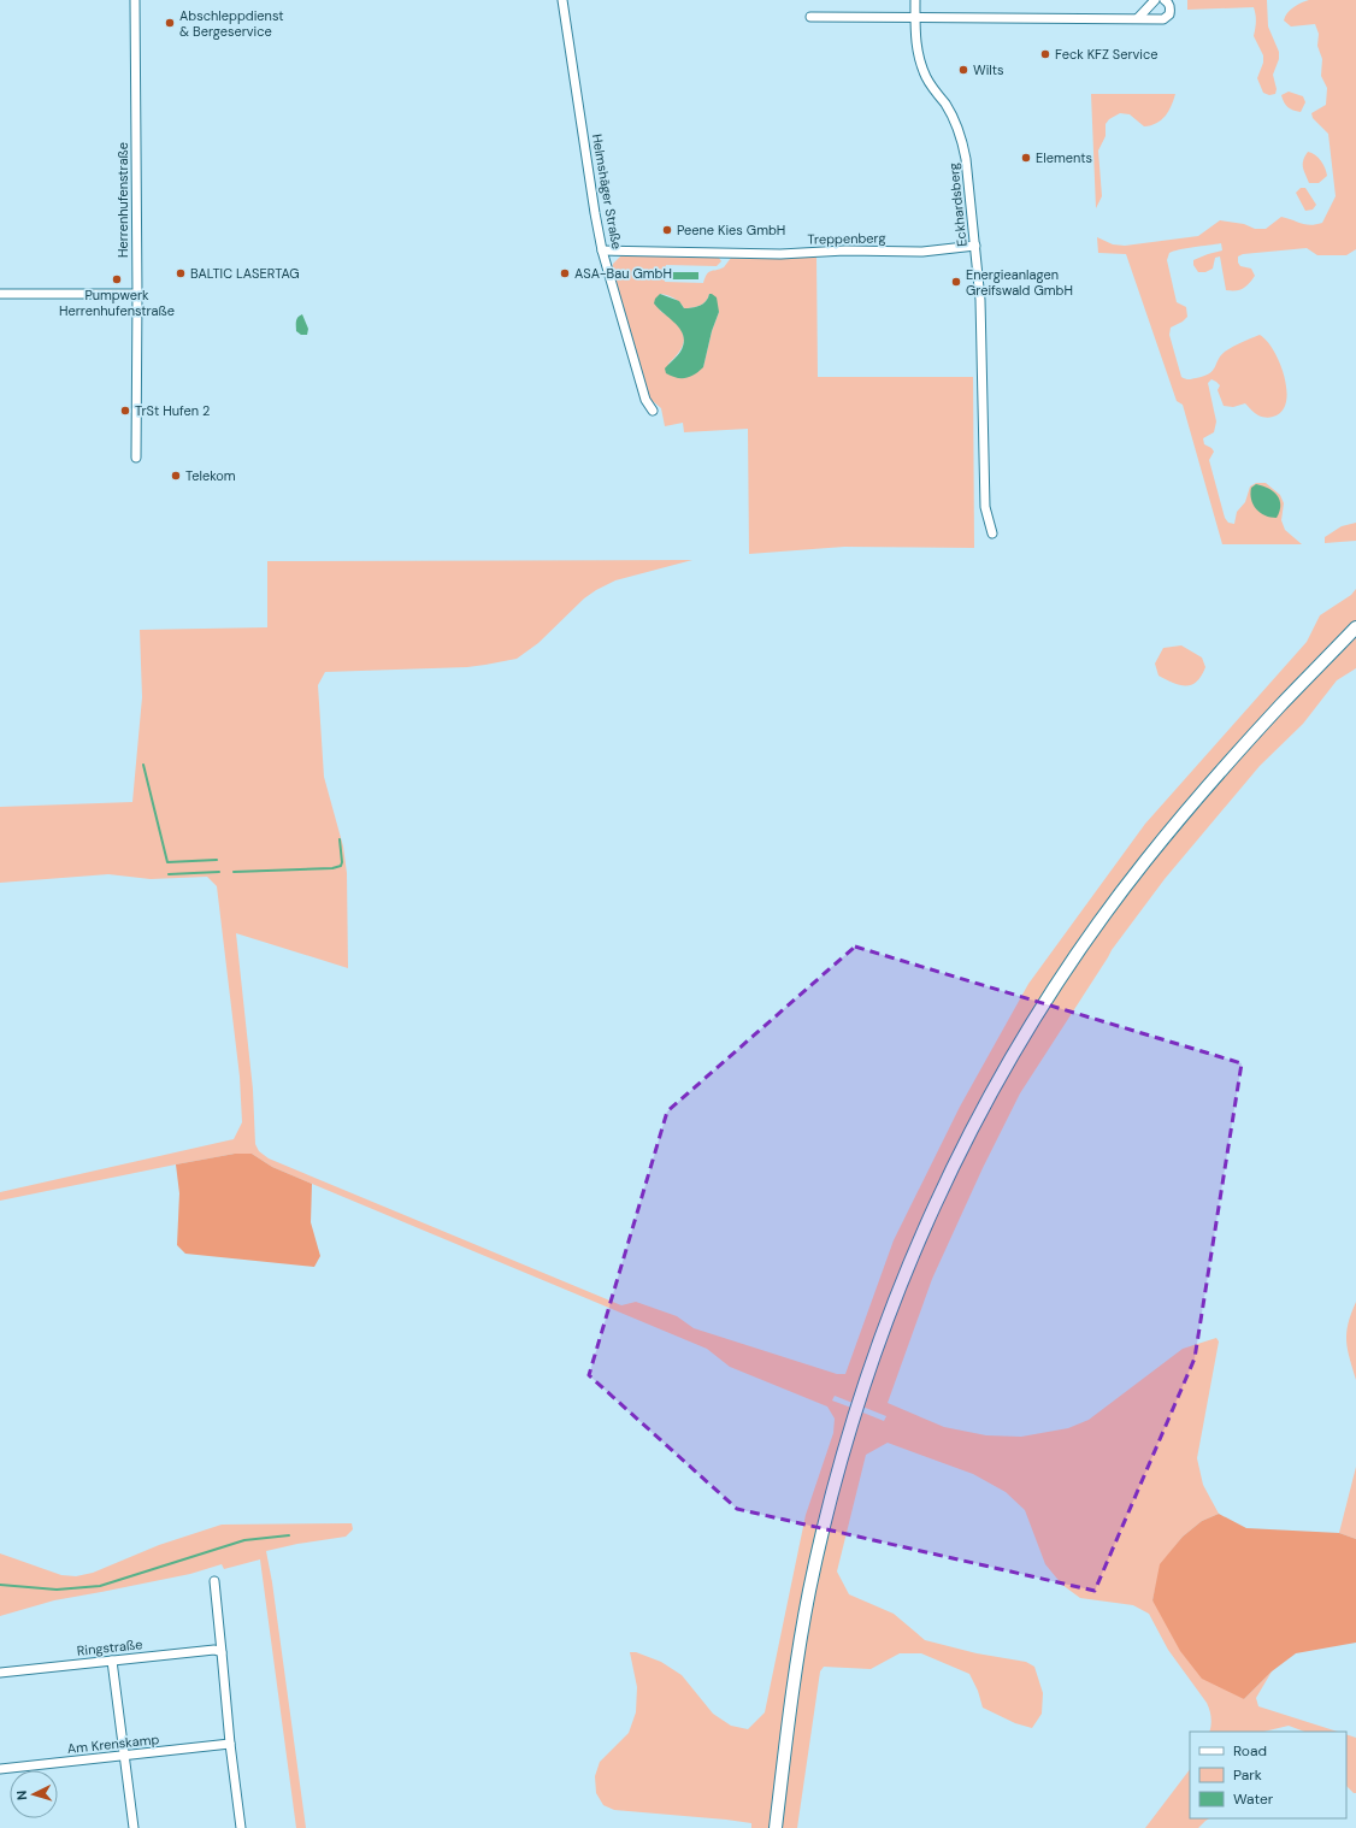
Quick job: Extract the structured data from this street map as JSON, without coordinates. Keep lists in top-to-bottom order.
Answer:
{
  "streets": {
    "street": [
      "Helmshäger Straße",
      "Herrenhufenstraße",
      "Eckhardsberg",
      "Treppenberg",
      "Ringstraße",
      "Am Krenskamp"
    ]
  },
  "crossings": [
    ["Helmshäger Straße", "Treppenberg"],
    ["Eckhardsberg", "Treppenberg"]
  ],
  "places": [
    "Abschleppdienst & Bergeservice",
    "Feck KFZ Service",
    "Wilts",
    "Elements",
    "Peene Kies GmbH",
    "BALTIC LASERTAG",
    "ASA-Bau GmbH",
    "Pumpwerk Herrenhufenstraße",
    "Energieanlagen Greifswald GmbH",
    "TrSt Hufen 2",
    "Telekom"
  ],
  "legend": ["Road", "Park", "Water"],
  "north": "left"
}
